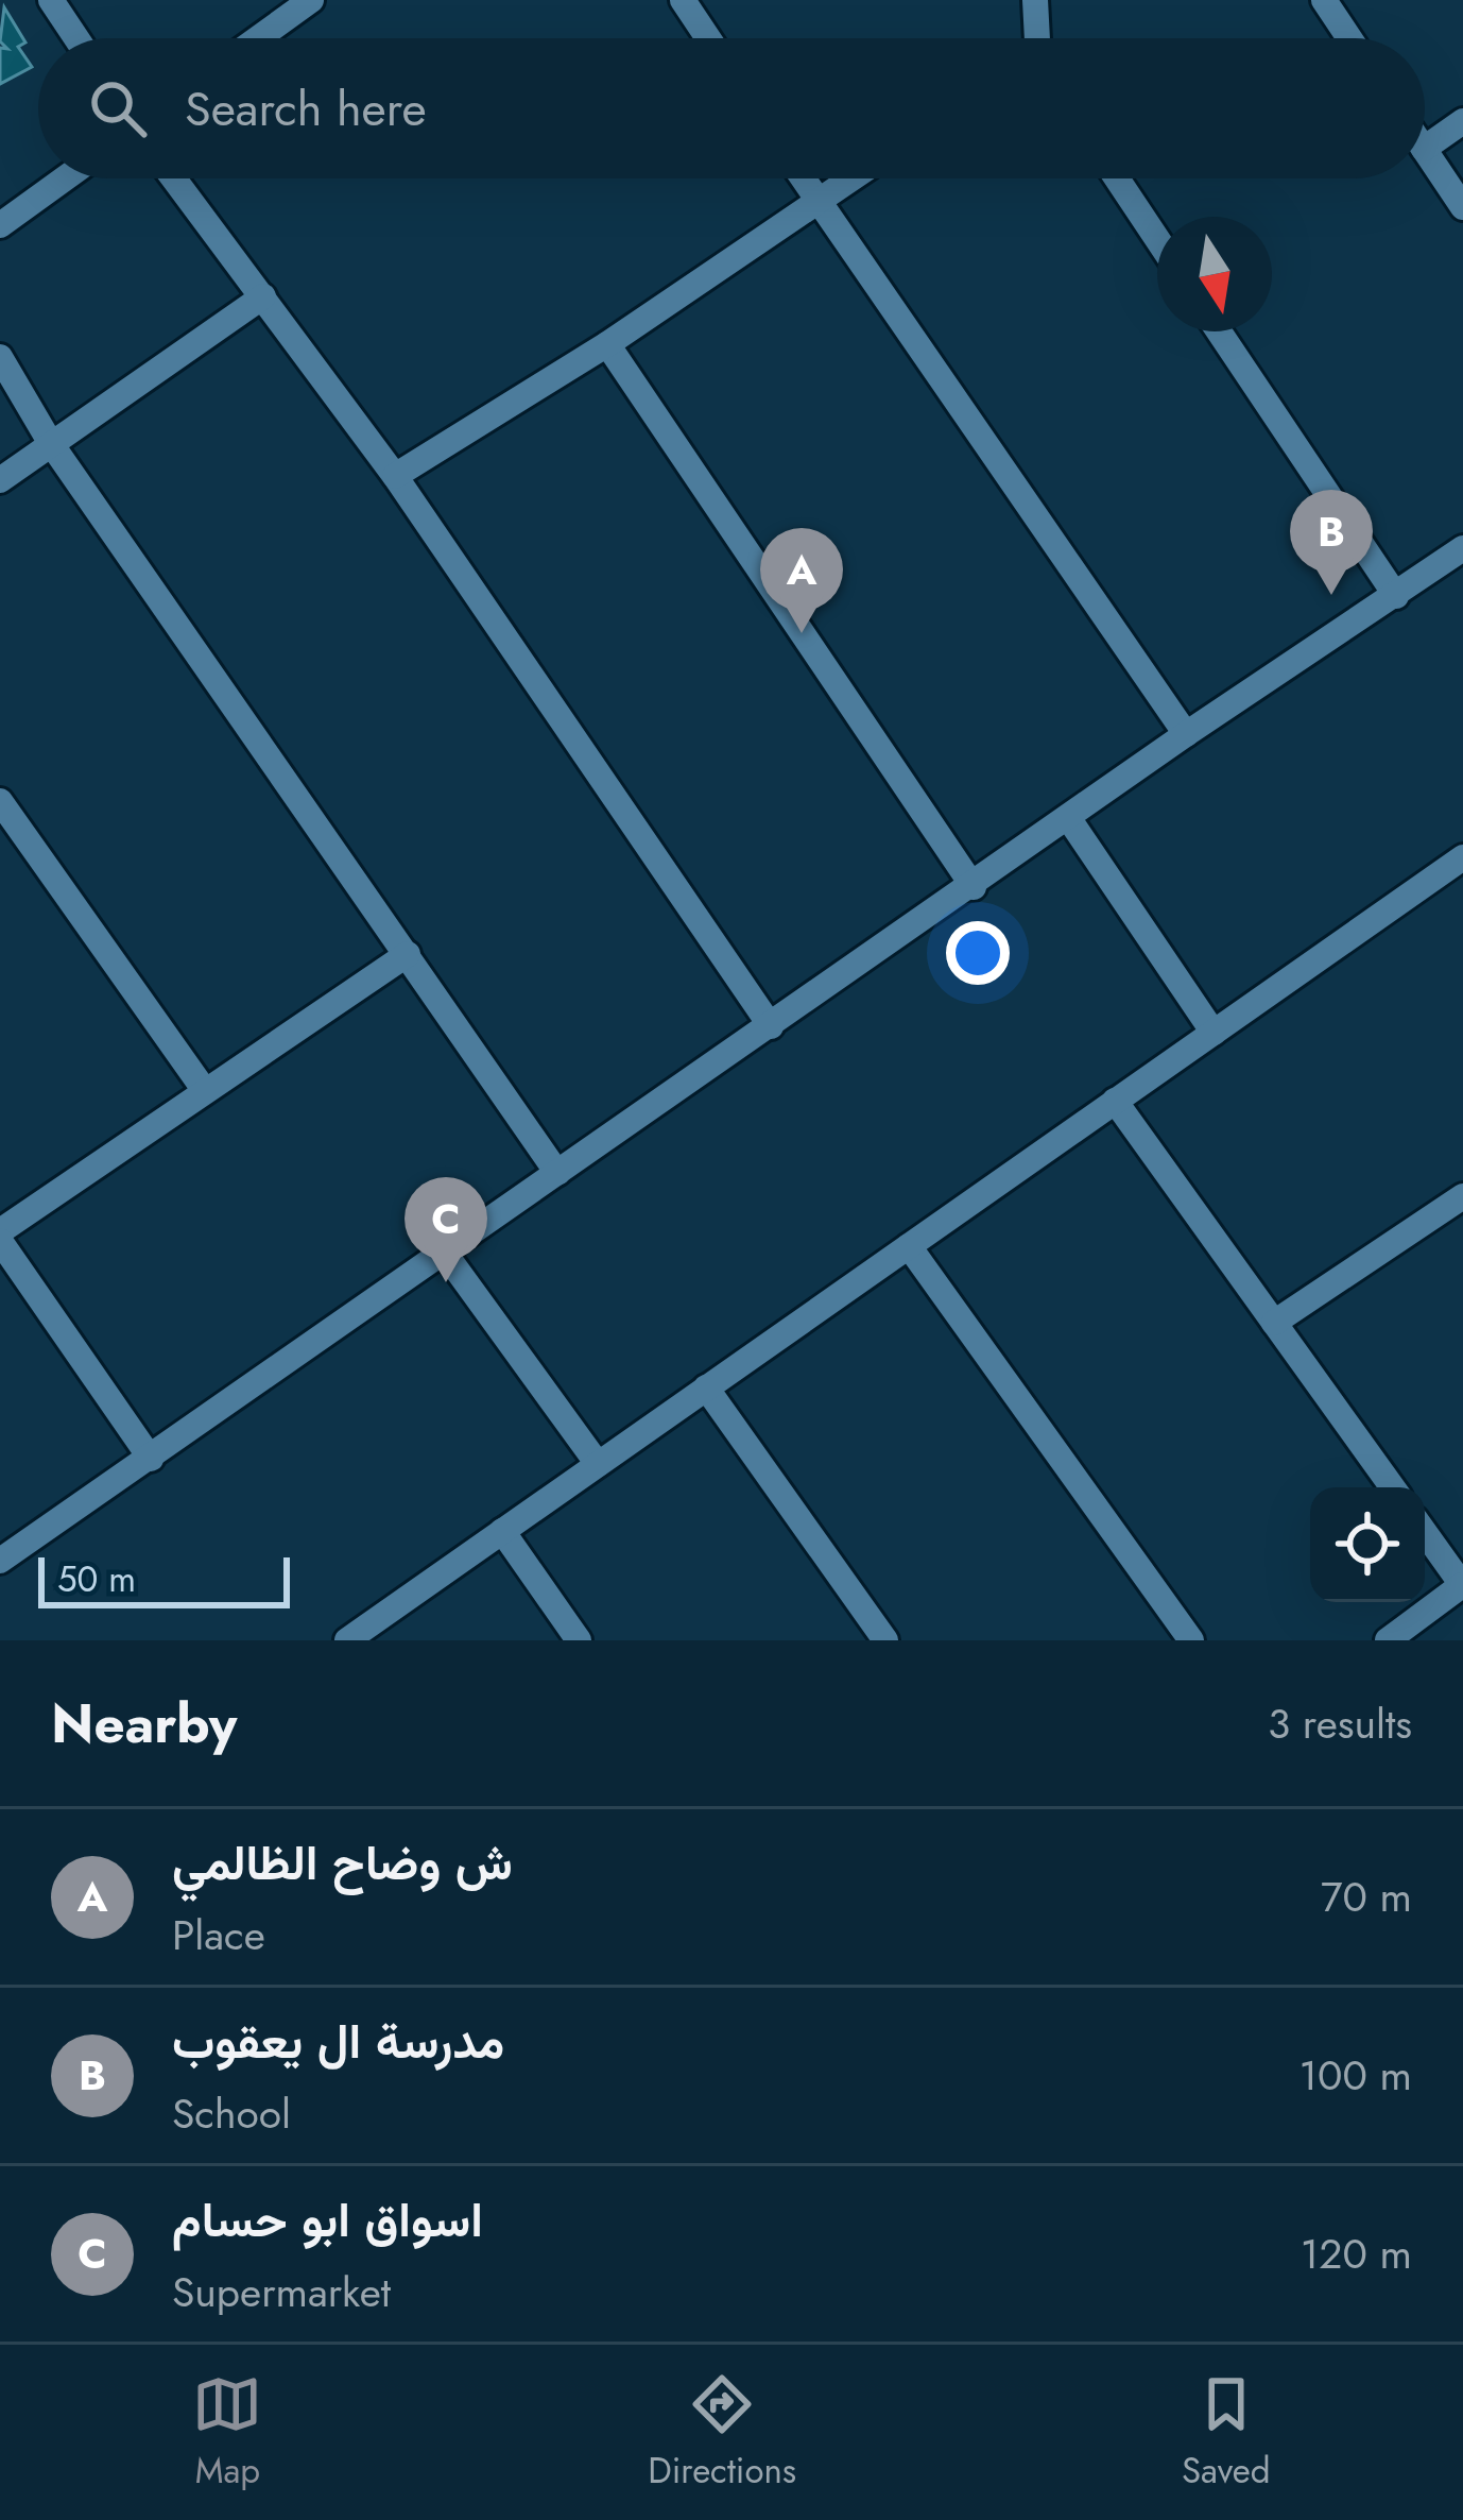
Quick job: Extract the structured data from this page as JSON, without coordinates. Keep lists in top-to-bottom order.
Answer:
{
  "scale_bar": "50 m",
  "north": "bottom",
  "page": {
    "search": "Search here",
    "pins": ["B", "A", "C"],
    "scale": "50 m",
    "heading": ["Nearby", "3 results"],
    "list": [
      {
        "mark": "A",
        "name": "ش وضاح الظالمي",
        "note": "Place",
        "value": "70 m"
      },
      {
        "mark": "B",
        "name": "مدرسة ال يعقوب",
        "note": "School",
        "value": "100 m"
      },
      {
        "mark": "C",
        "name": "اسواق ابو حسام",
        "note": "Supermarket",
        "value": "120 m"
      }
    ],
    "nav": ["Map", "Directions", "Saved"]
  }
}
